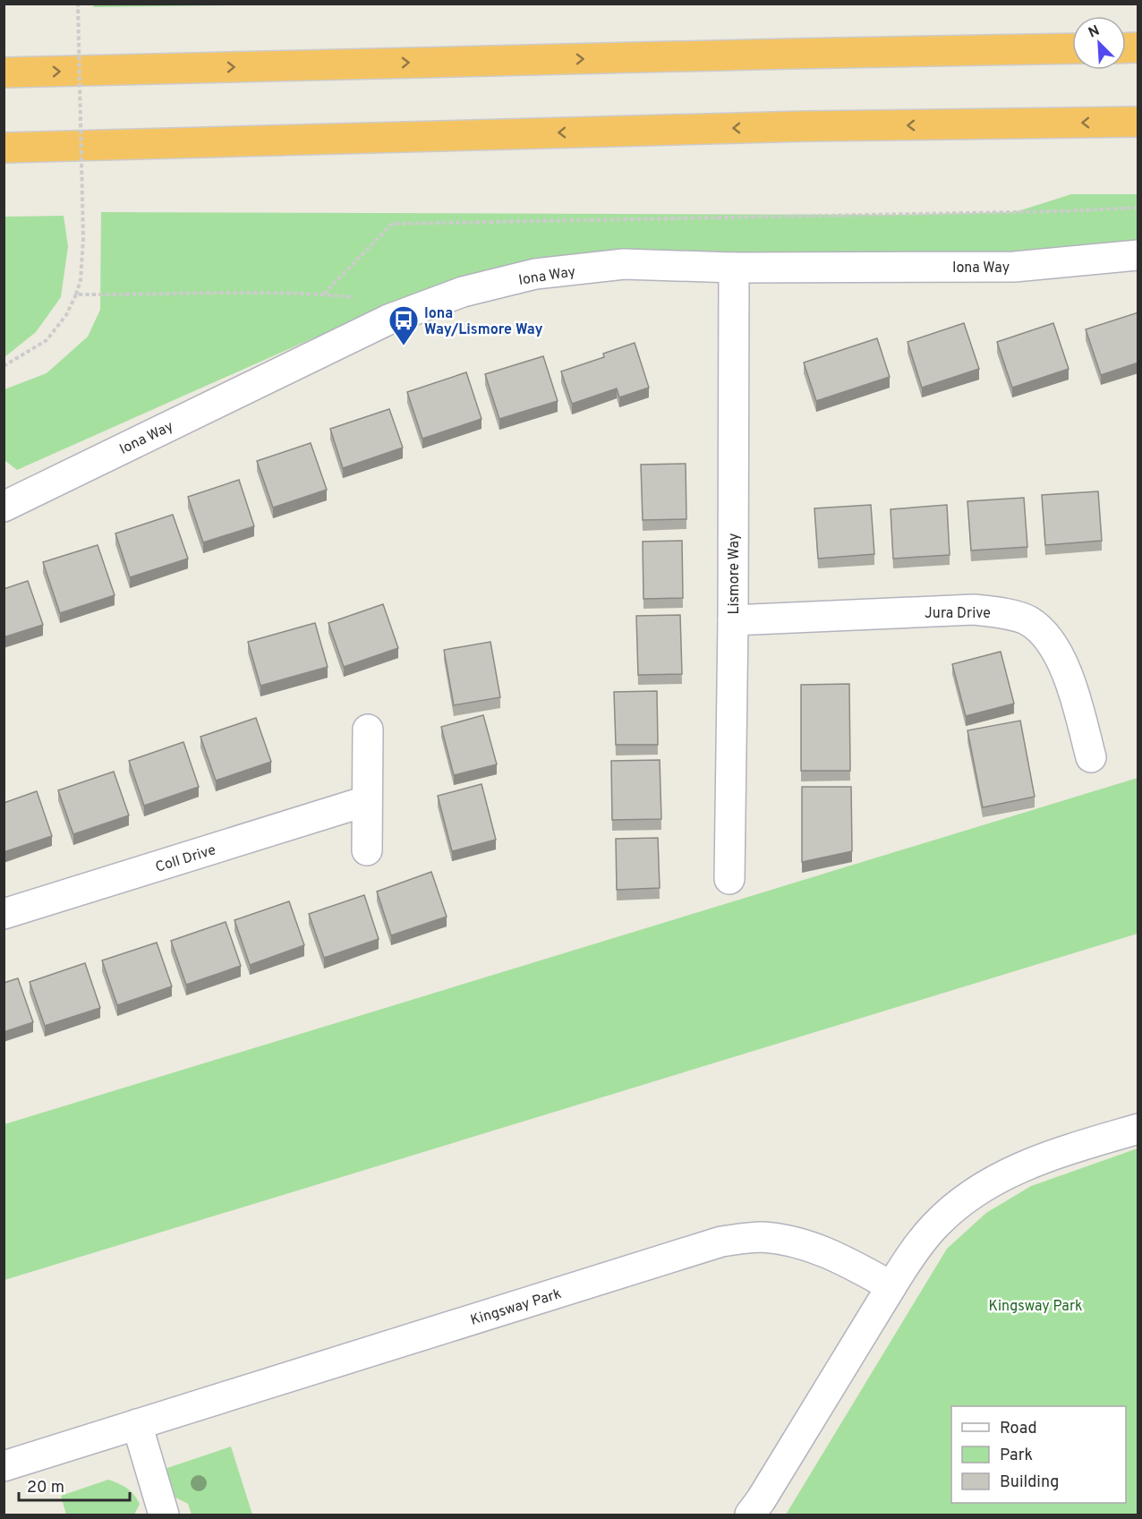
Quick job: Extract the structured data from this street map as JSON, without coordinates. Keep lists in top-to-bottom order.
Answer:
{
  "streets": {
    "street": [
      "Iona Way",
      "Lismore Way",
      "Jura Drive",
      "Coll Drive",
      "Kingsway Park"
    ]
  },
  "crossings": [
    ["Iona Way", "Lismore Way"],
    ["Lismore Way", "Jura Drive"]
  ],
  "parks": ["Kingsway Park"],
  "places": {
    "bus stop": ["Iona Way/Lismore Way"]
  },
  "legend": ["Road", "Park", "Building"],
  "scale_bar": "20 m",
  "north": "top left"
}
